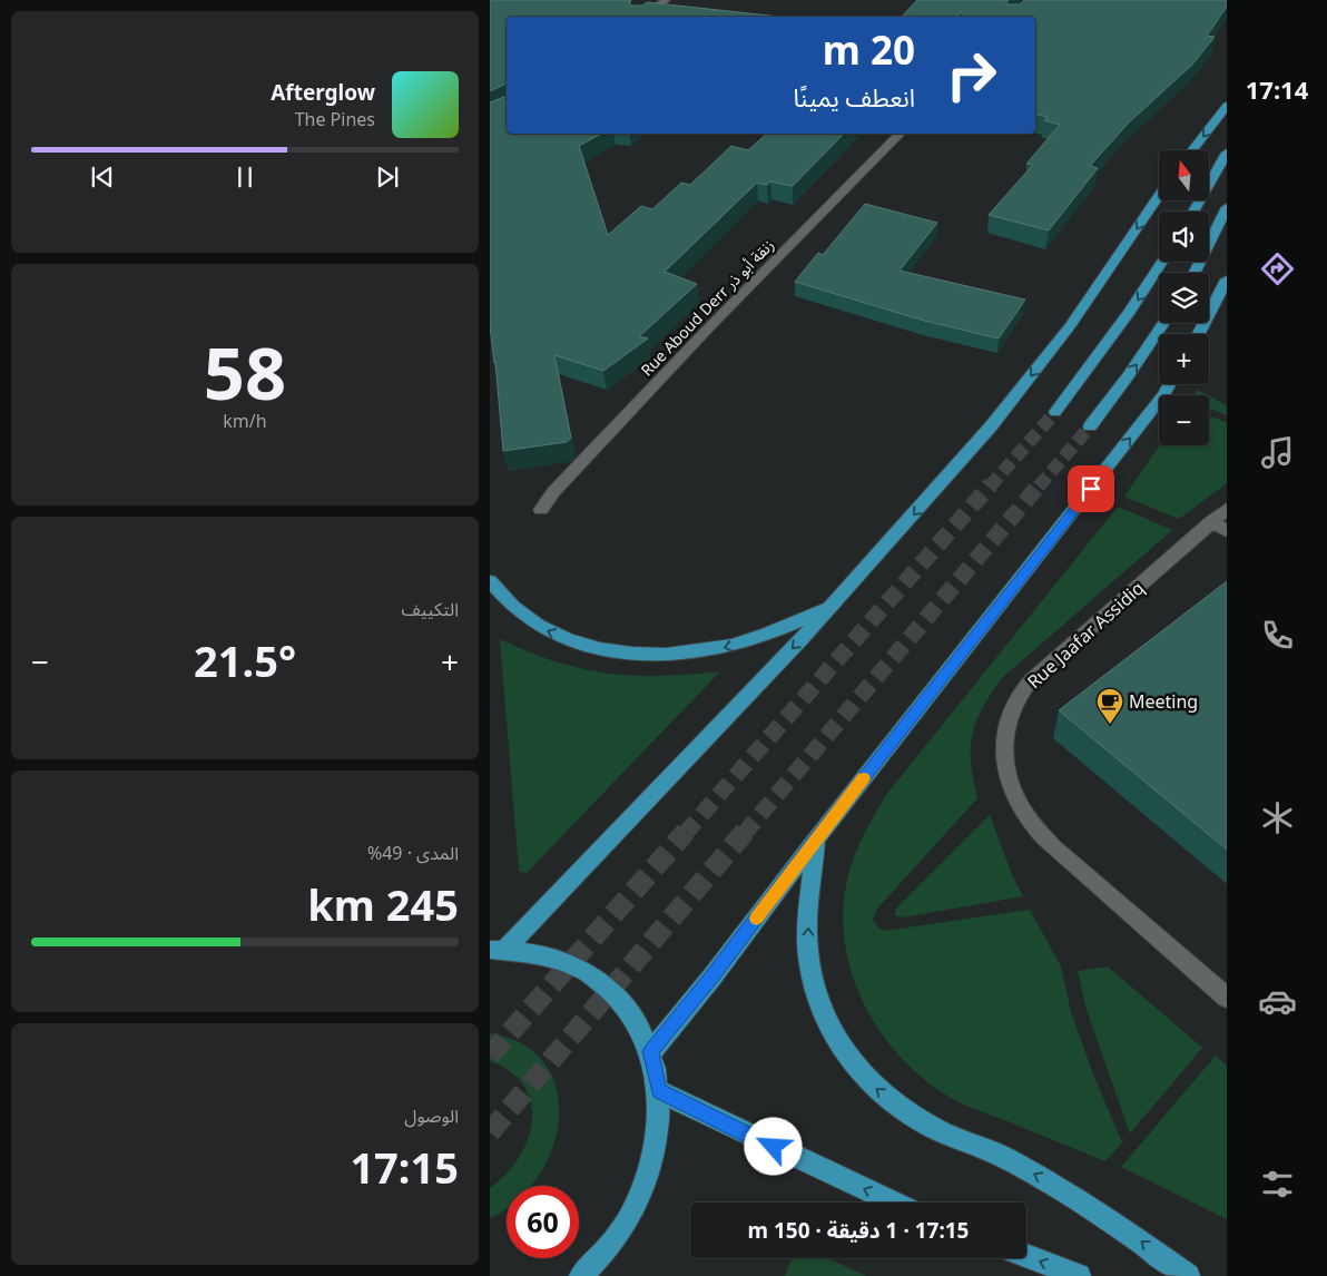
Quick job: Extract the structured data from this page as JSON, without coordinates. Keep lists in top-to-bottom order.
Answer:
{
  "streets": {
    "street": ["Rue Aboud Derr زنقة أبو ذر", "Rue Jaafar Assidiq"]
  },
  "places": {
    "cafe": ["Meeting"]
  },
  "north": "top",
  "page": {
    "tabs": "17:14",
    "turn": ["20 m", "انعطف يمينًا"],
    "song": ["Afterglow", "The Pines"],
    "map_buttons": ["+", "−"],
    "tile": [
      ["58", "km/h"],
      "التكييف",
      ["المدى · 49%", "245 km"],
      ["الوصول", "17:15"]
    ],
    "heat": ["−", "21.5°", "+"],
    "limit": "60",
    "trip": "17:15 · 1 دقيقة · 150 m"
  }
}
